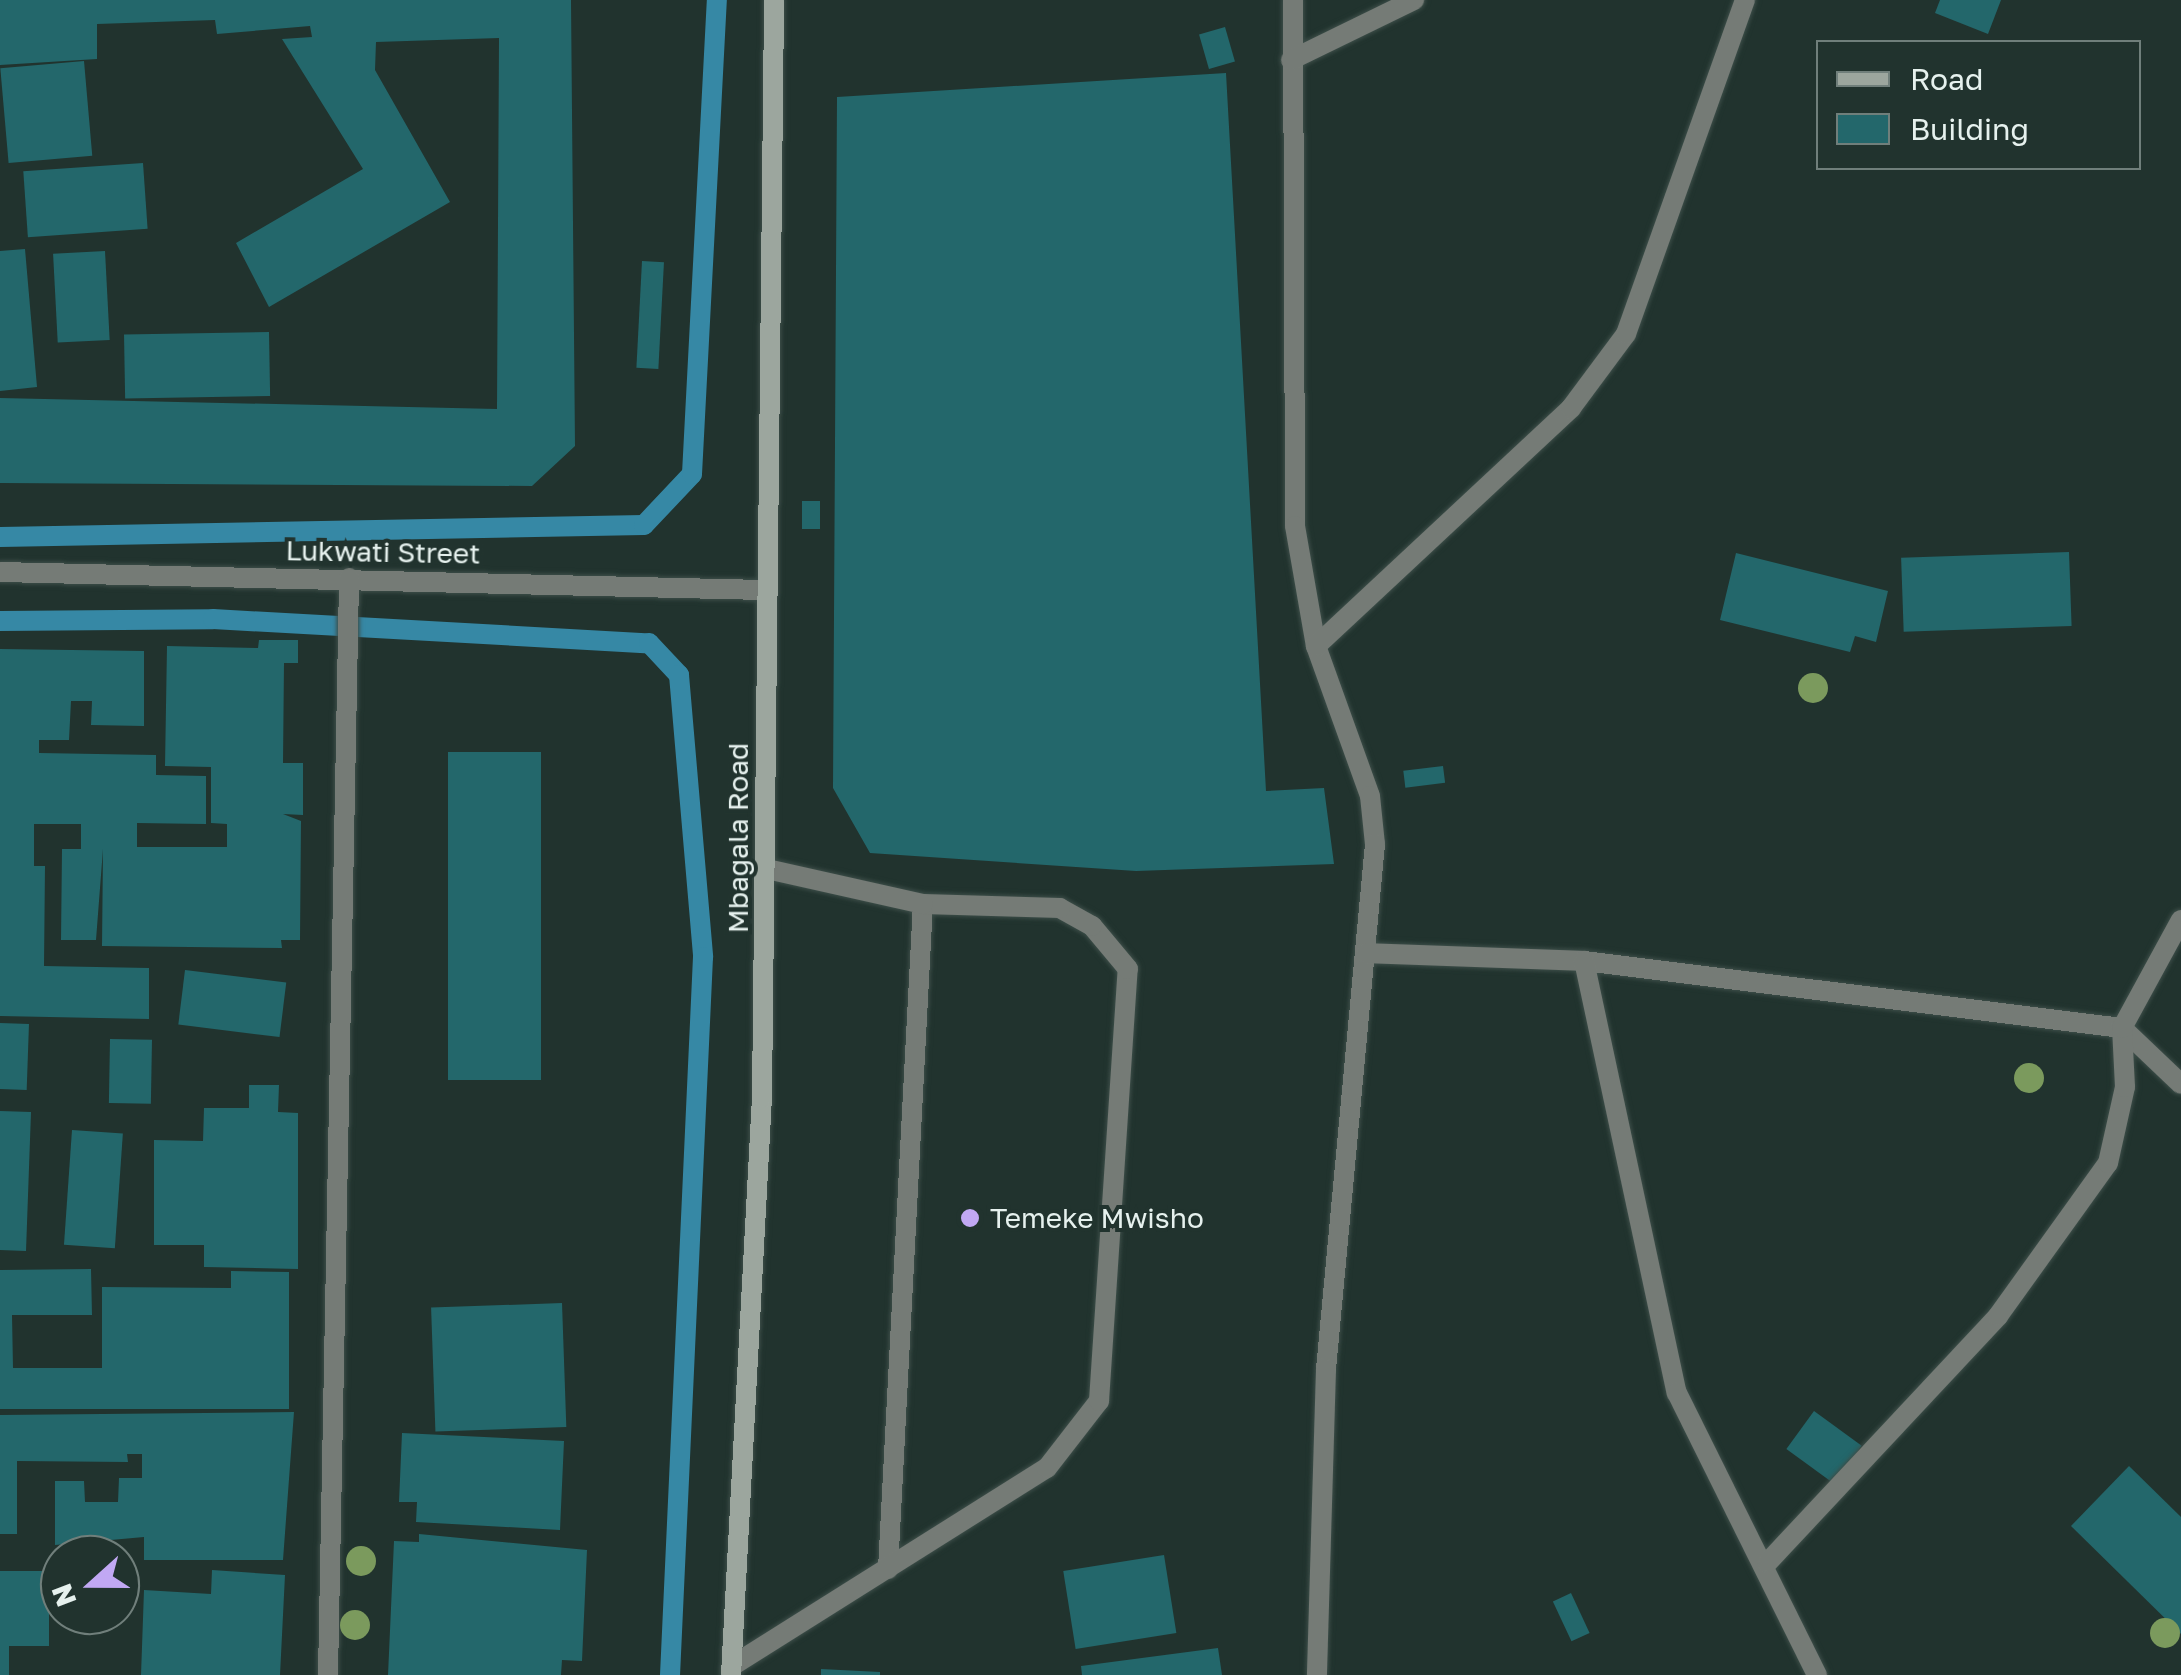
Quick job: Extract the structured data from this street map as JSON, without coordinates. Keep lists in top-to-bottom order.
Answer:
{
  "streets": {
    "street": ["Lukwati Street", "Mbagala Road"]
  },
  "crossings": [
    ["Lukwati Street", "Mbagala Road"]
  ],
  "places": ["Temeke Mwisho"],
  "legend": ["Road", "Building"],
  "north": "left"
}
